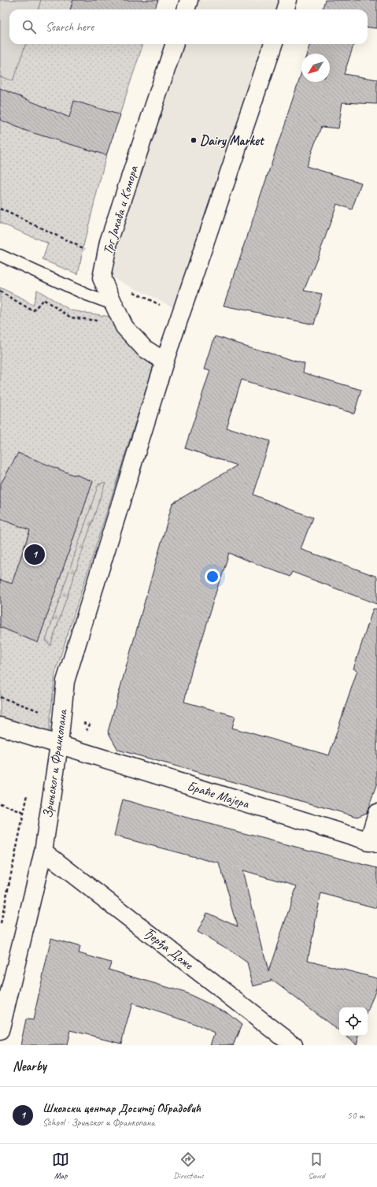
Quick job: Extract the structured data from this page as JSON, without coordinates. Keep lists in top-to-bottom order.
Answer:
{
  "streets": {
    "street": [
      "Трг Јакаба и Комора",
      "Зрињског и Франкопана",
      "Браће Мајера",
      "Ђерђа Доже"
    ]
  },
  "crossings": [
    ["Трг Јакаба и Комора", "Зрињског и Франкопана"],
    ["Зрињског и Франкопана", "Браће Мајера"],
    ["Зрињског и Франкопана", "Ђерђа Доже"]
  ],
  "places": ["Dairy Market"],
  "north": "bottom left",
  "page": {
    "search": "Search here",
    "pins": "1",
    "heading": "Nearby",
    "list": [
      {
        "mark": "1",
        "name": "Школски центар Доситеј Обрадовић",
        "note": "School · Зрињског и Франкопана",
        "value": "50 m"
      }
    ],
    "nav": ["Map", "Directions", "Saved"]
  }
}
